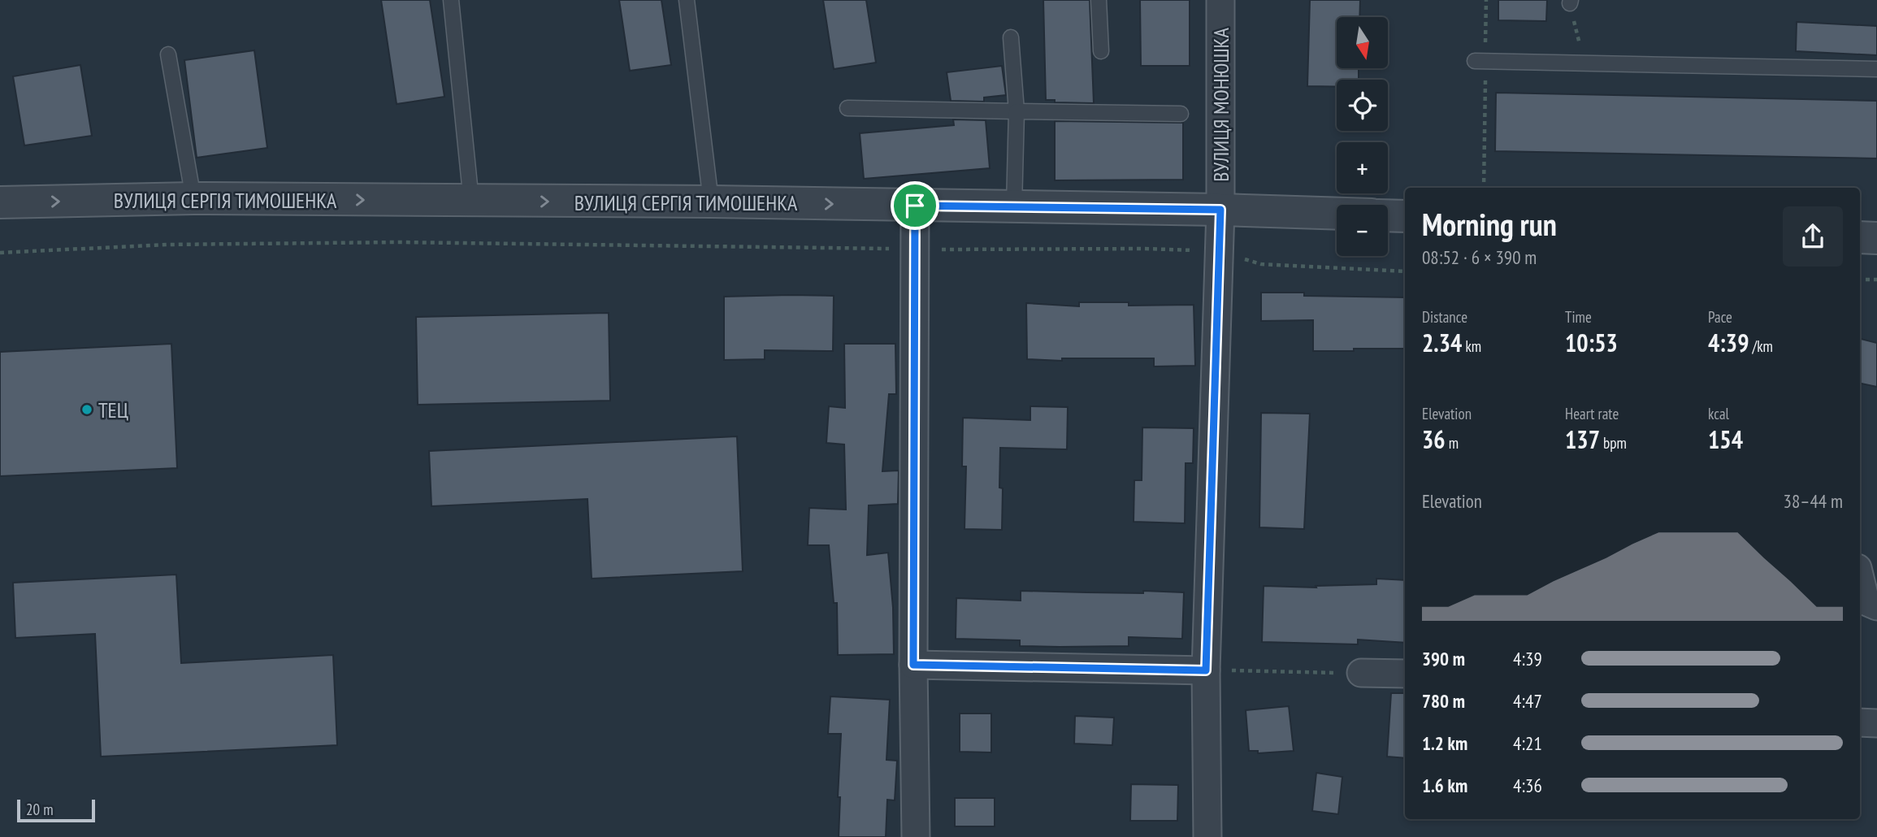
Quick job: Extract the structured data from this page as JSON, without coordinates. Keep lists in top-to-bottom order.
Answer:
{
  "streets": {
    "street": ["ВУЛИЦЯ МОНЮШКА", "ВУЛИЦЯ СЕРГІЯ ТИМОШЕНКА"]
  },
  "crossings": [
    ["ВУЛИЦЯ МОНЮШКА", "ВУЛИЦЯ СЕРГІЯ ТИМОШЕНКА"]
  ],
  "one_way": ["ВУЛИЦЯ СЕРГІЯ ТИМОШЕНКА"],
  "places": ["ТЕЦ"],
  "scale_bar": "20 m",
  "north": "bottom",
  "page": {
    "map_buttons": ["+", "−"],
    "heading": ["Morning run", "08:52 · 6 × 390 m"],
    "stats": [
      ["Distance", "2.34 km"],
      ["Time", "10:53"],
      ["Pace", "4:39 /km"],
      ["Elevation", "36 m"],
      ["Heart rate", "137 bpm"],
      ["kcal", "154"]
    ],
    "chart": ["Elevation", "38–44 m"],
    "list": [
      {
        "name": "390 m",
        "note": "4:39"
      },
      {
        "name": "780 m",
        "note": "4:47"
      },
      {
        "name": "1.2 km",
        "note": "4:21"
      },
      {
        "name": "1.6 km",
        "note": "4:36"
      }
    ],
    "scale": "20 m"
  }
}
